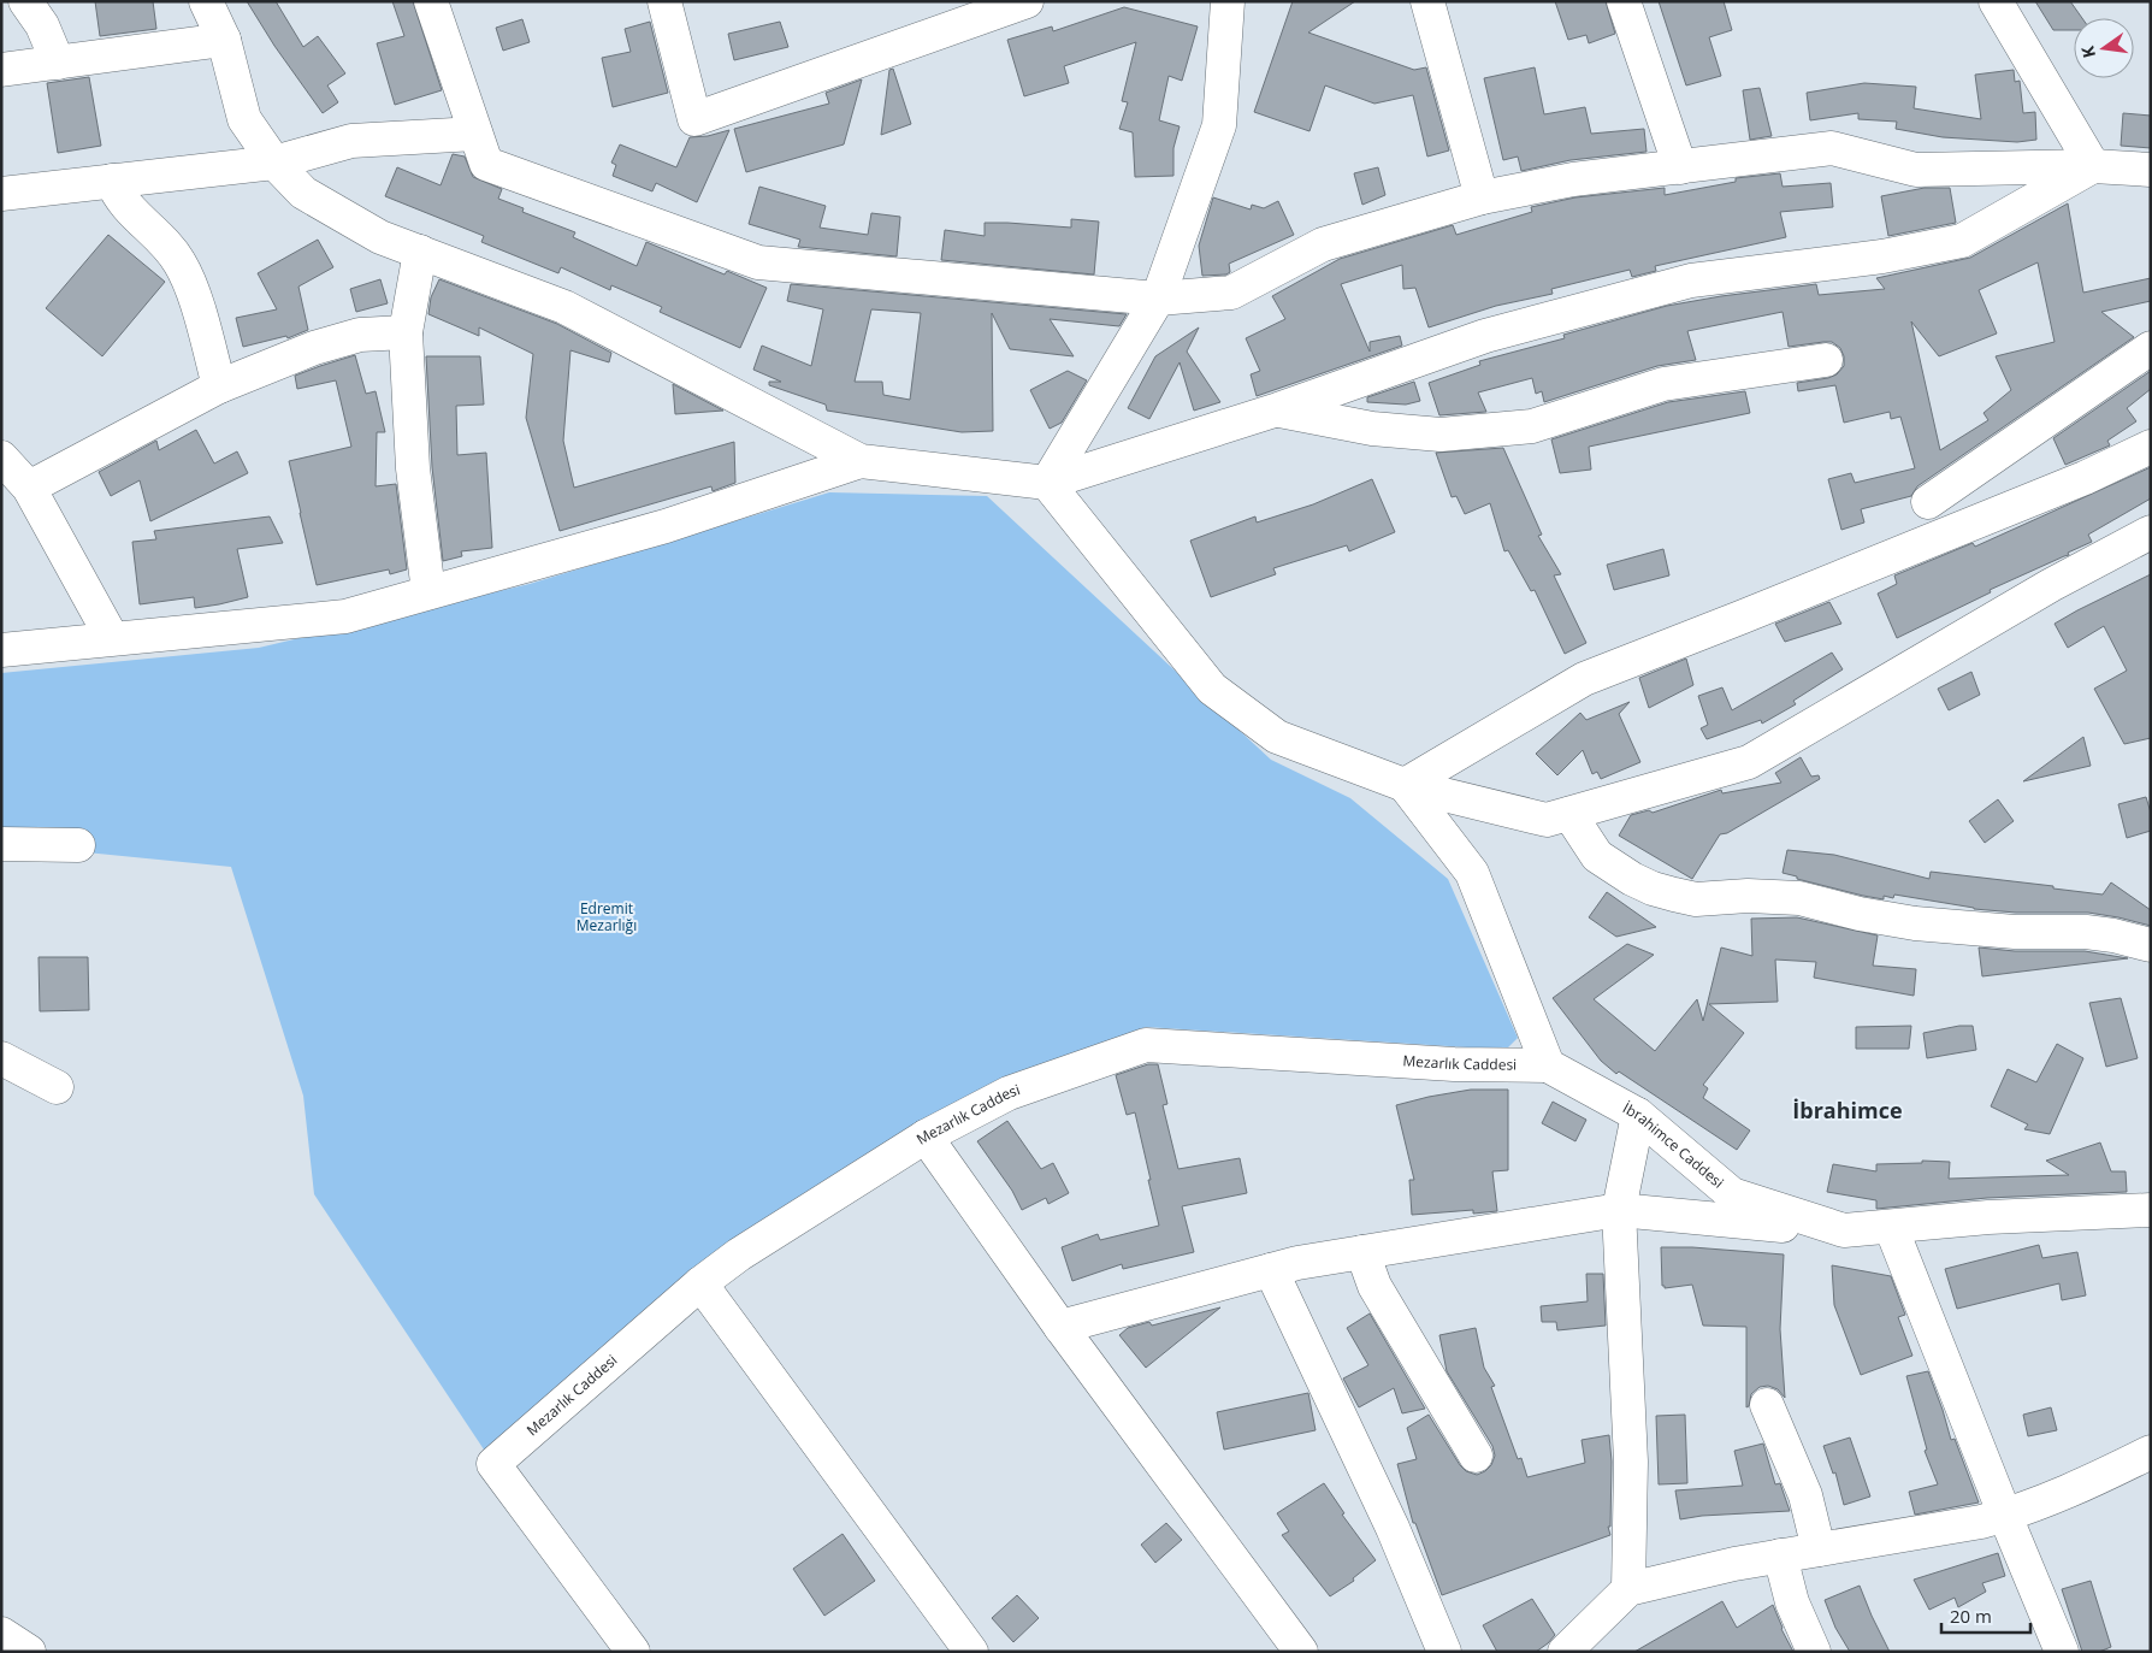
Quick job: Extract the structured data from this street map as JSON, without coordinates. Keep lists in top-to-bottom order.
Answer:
{
  "streets": {
    "street": ["Mezarlık Caddesi", "İbrahimce Caddesi"]
  },
  "crossings": [
    ["Mezarlık Caddesi", "İbrahimce Caddesi"]
  ],
  "districts": ["İbrahimce"],
  "parks": ["Edremit Mezarlığı"],
  "scale_bar": "20 m",
  "north": "left"
}
